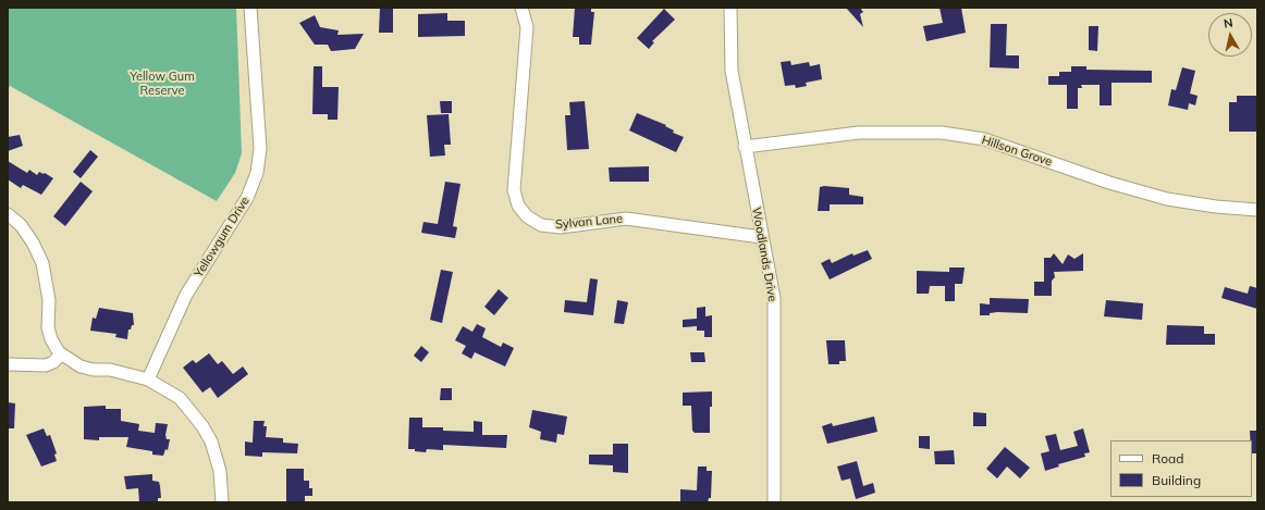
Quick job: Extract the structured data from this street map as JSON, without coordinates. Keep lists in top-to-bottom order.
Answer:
{
  "streets": {
    "street": [
      "Hillson Grove",
      "Sylvan Lane",
      "Yellowgum Drive",
      "Woodlands Drive"
    ]
  },
  "crossings": [
    ["Hillson Grove", "Woodlands Drive"],
    ["Sylvan Lane", "Woodlands Drive"]
  ],
  "parks": ["Yellow Gum Reserve"],
  "legend": ["Road", "Building"],
  "north": "top"
}
